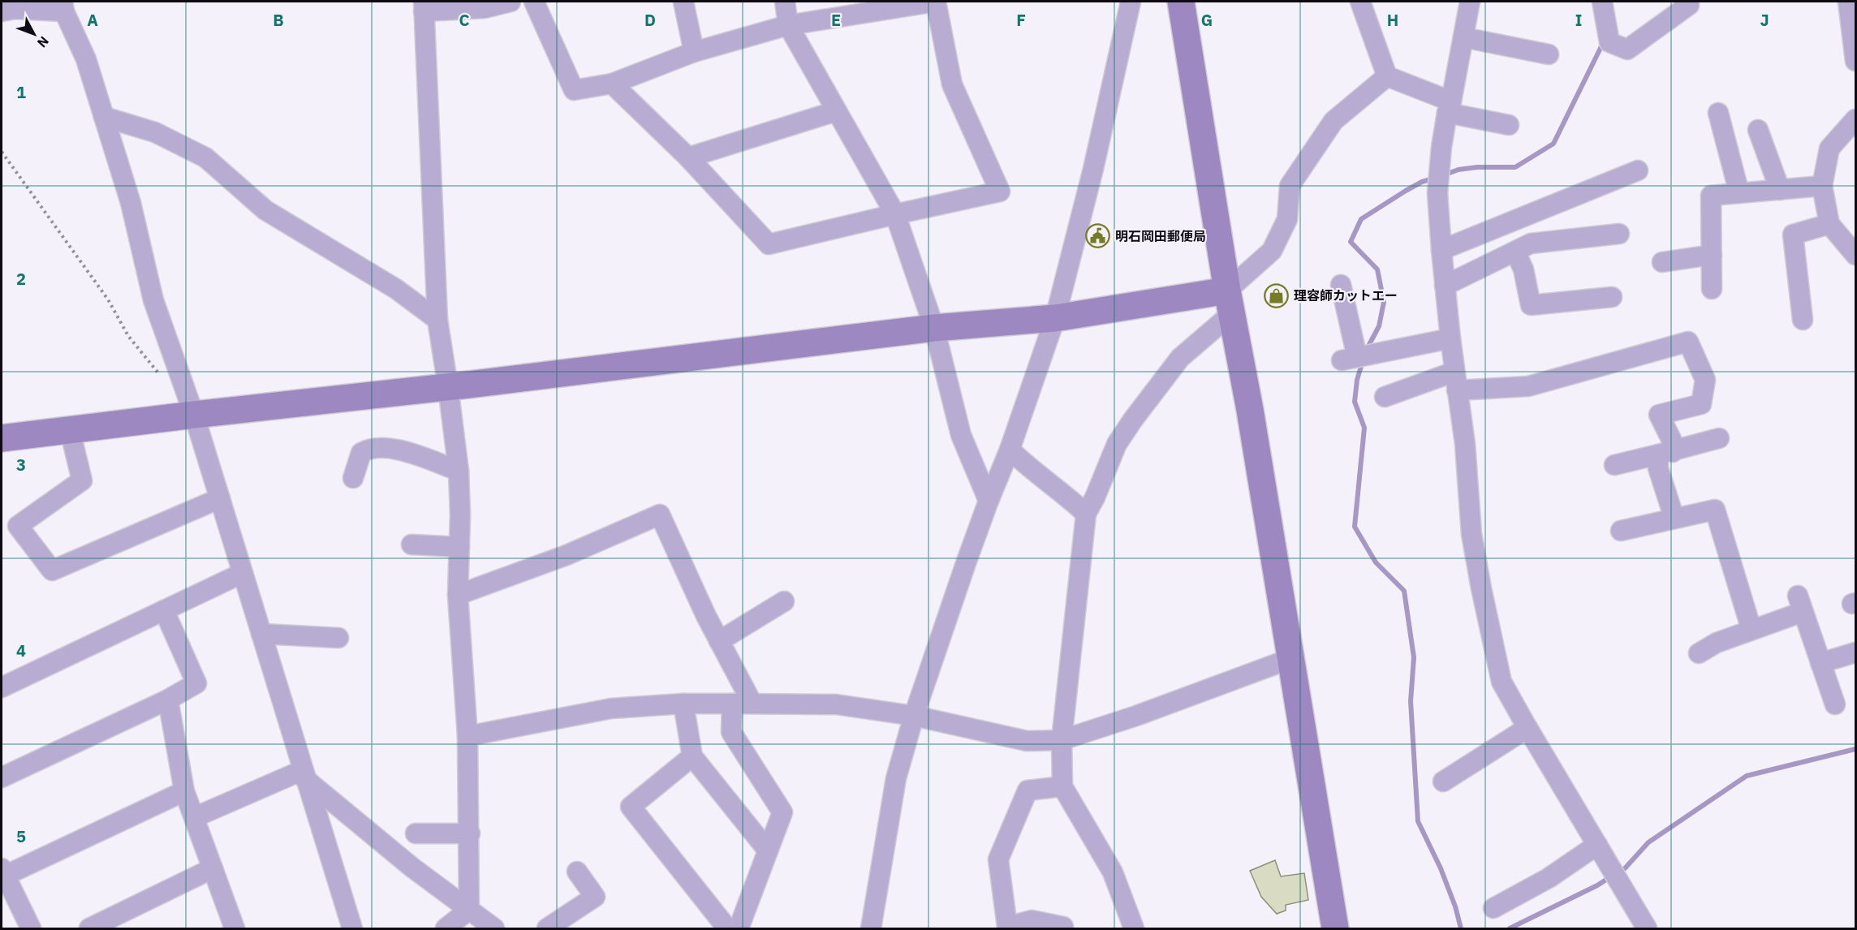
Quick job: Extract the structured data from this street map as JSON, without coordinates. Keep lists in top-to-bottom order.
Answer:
{
  "places": {
    "public building": ["明石岡田郵便局"],
    "shop": ["理容師カットエー"]
  },
  "north": "bottom right",
  "grid": {
    "columns": [
      "A",
      "B",
      "C",
      "D",
      "E",
      "F",
      "G",
      "H",
      "I",
      "J"
    ],
    "rows": [
      "1",
      "2",
      "3",
      "4",
      "5"
    ]
  }
}
